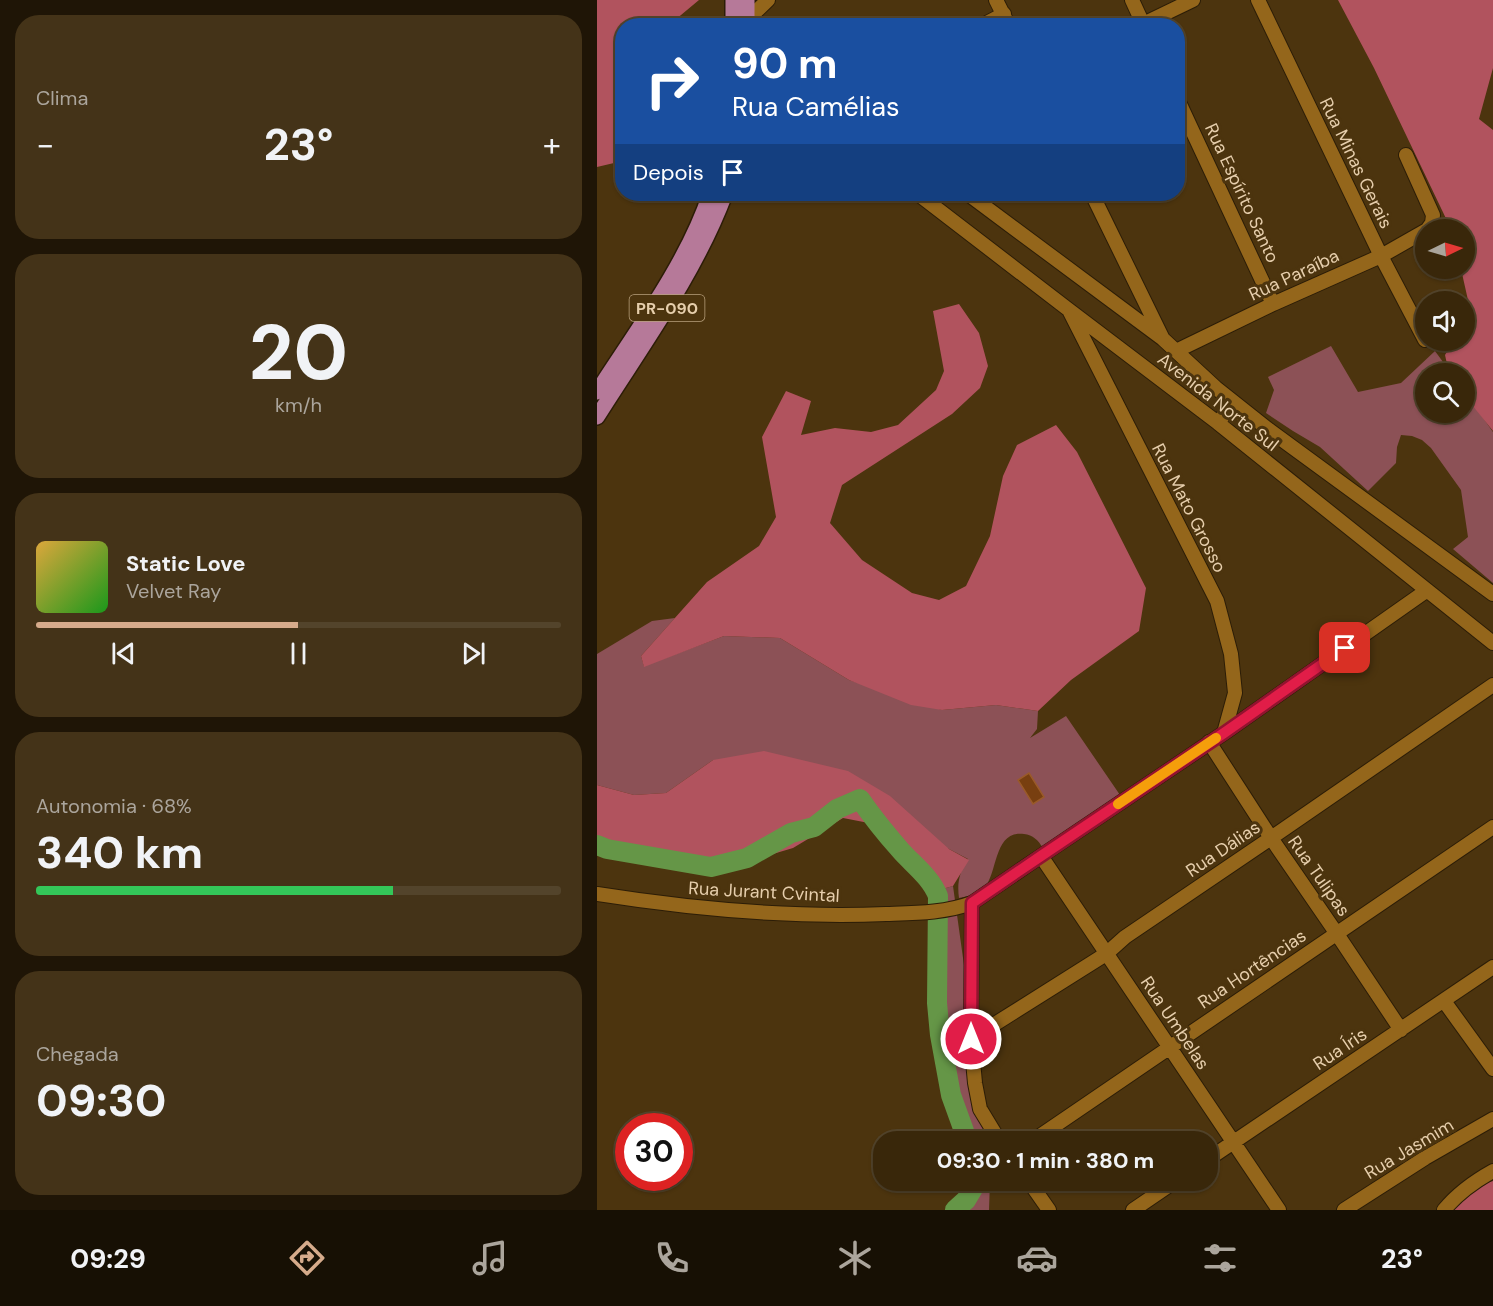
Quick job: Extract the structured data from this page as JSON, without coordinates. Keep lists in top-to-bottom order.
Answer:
{
  "streets": {
    "main road": ["PR-090"],
    "street": [
      "Rua Minas Gerais",
      "Rua Espírito Santo",
      "Rua Paraíba",
      "Avenida Norte Sul",
      "Rua Mato Grosso",
      "Rua Dálias",
      "Rua Tulipas",
      "Rua Jurant Cvintal",
      "Rua Hortências",
      "Rua Umbelas",
      "Rua Íris",
      "Rua Jasmim"
    ]
  },
  "crossings": [
    ["Rua Minas Gerais", "Rua Paraíba"],
    ["Rua Espírito Santo", "Rua Paraíba"],
    ["Rua Paraíba", "Avenida Norte Sul"],
    ["Avenida Norte Sul", "Rua Mato Grosso"],
    ["Avenida Norte Sul", "Rua Jurant Cvintal"],
    ["Rua Mato Grosso", "Rua Jurant Cvintal"],
    ["Rua Dálias", "Rua Tulipas"],
    ["Rua Dálias", "Rua Umbelas"],
    ["Rua Tulipas", "Rua Jurant Cvintal"],
    ["Rua Tulipas", "Rua Hortências"],
    ["Rua Tulipas", "Rua Íris"],
    ["Rua Jurant Cvintal", "Rua Umbelas"],
    ["Rua Hortências", "Rua Umbelas"],
    ["Rua Umbelas", "Rua Íris"]
  ],
  "north": "right",
  "page": {
    "tile": [
      "Clima",
      ["20", "km/h"],
      ["Autonomia · 68%", "340 km"],
      ["Chegada", "09:30"]
    ],
    "turn": ["90 m", "Rua Camélias"],
    "heat": ["−", "23°", "+"],
    "then": "Depois",
    "song": ["Static Love", "Velvet Ray"],
    "limit": "30",
    "trip": "09:30 · 1 min · 380 m",
    "tabs": ["09:29", "23°"]
  }
}
